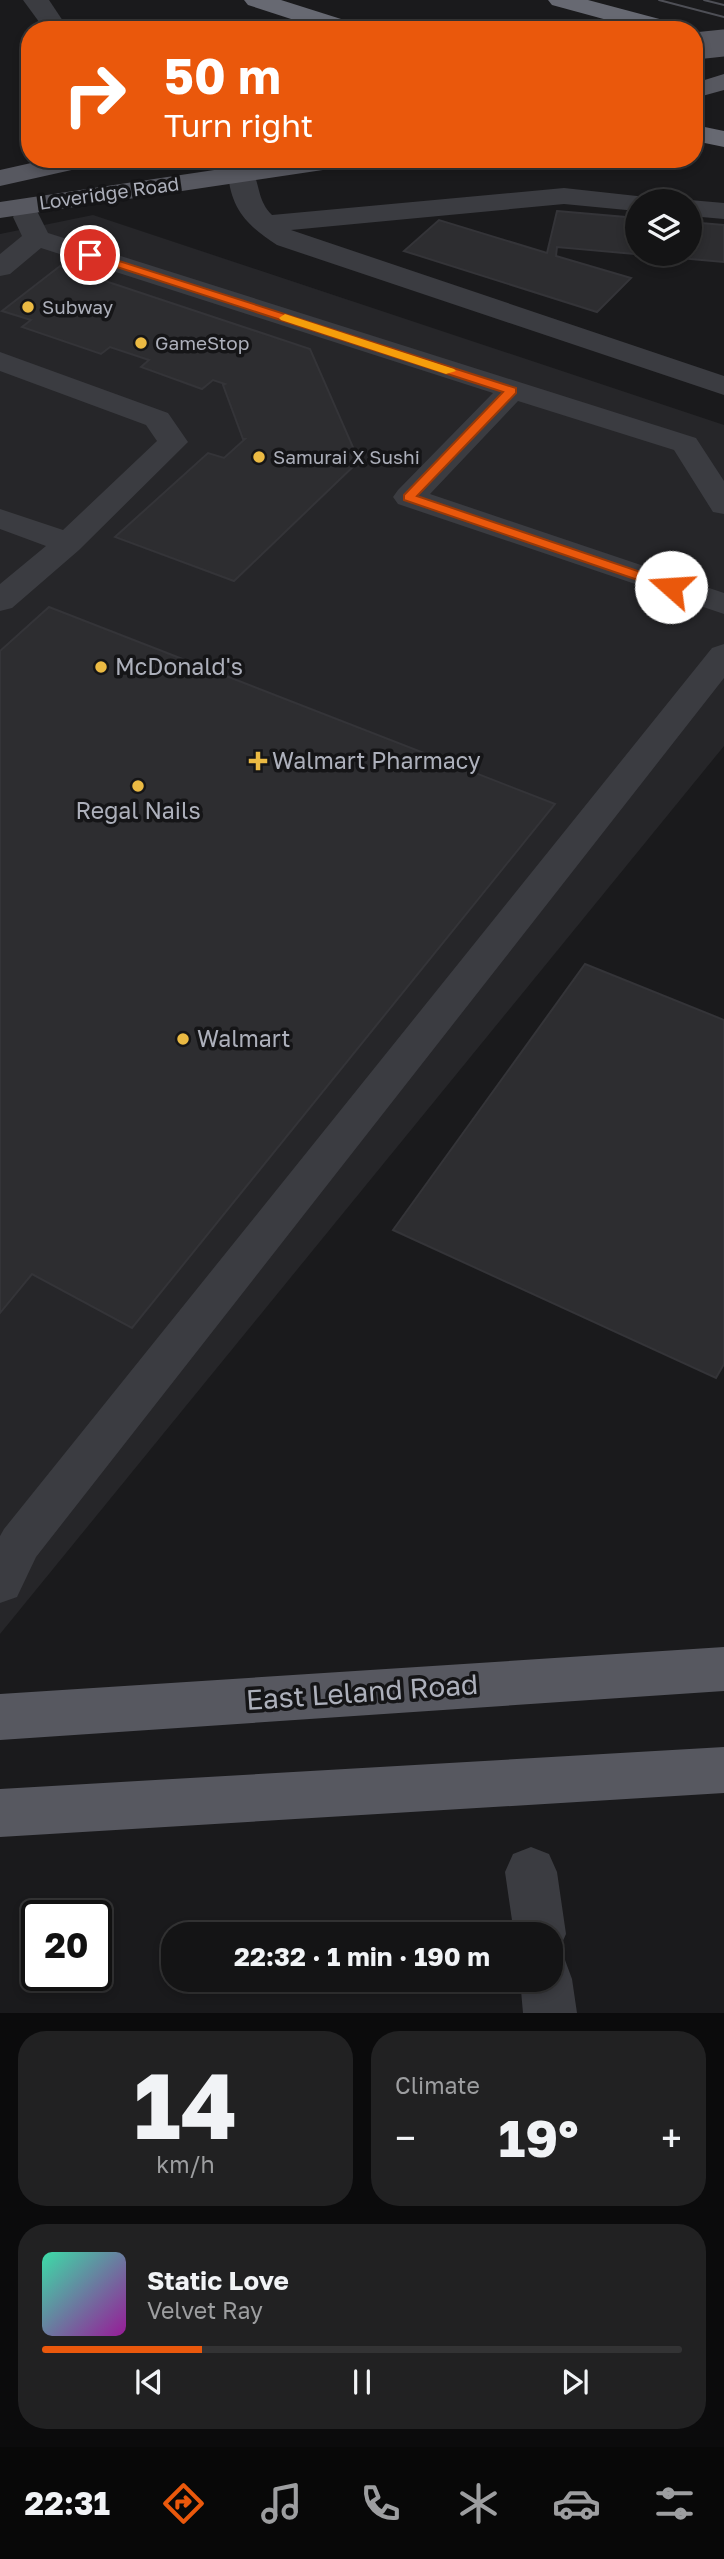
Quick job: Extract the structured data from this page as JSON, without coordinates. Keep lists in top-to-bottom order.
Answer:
{
  "streets": {
    "main road": ["Loveridge Road", "East Leland Road"]
  },
  "places": {
    "other": [
      "Subway",
      "GameStop",
      "Samurai X Sushi",
      "McDonald's",
      "Regal Nails",
      "Walmart"
    ],
    "health": ["Walmart Pharmacy"]
  },
  "page": {
    "turn": ["50 m", "Turn right"],
    "limit": "20",
    "trip": "22:32 · 1 min · 190 m",
    "tile": [
      ["14", "km/h"],
      "Climate"
    ],
    "heat": ["−", "19°", "+"],
    "song": ["Static Love", "Velvet Ray"],
    "tabs": "22:31"
  }
}
